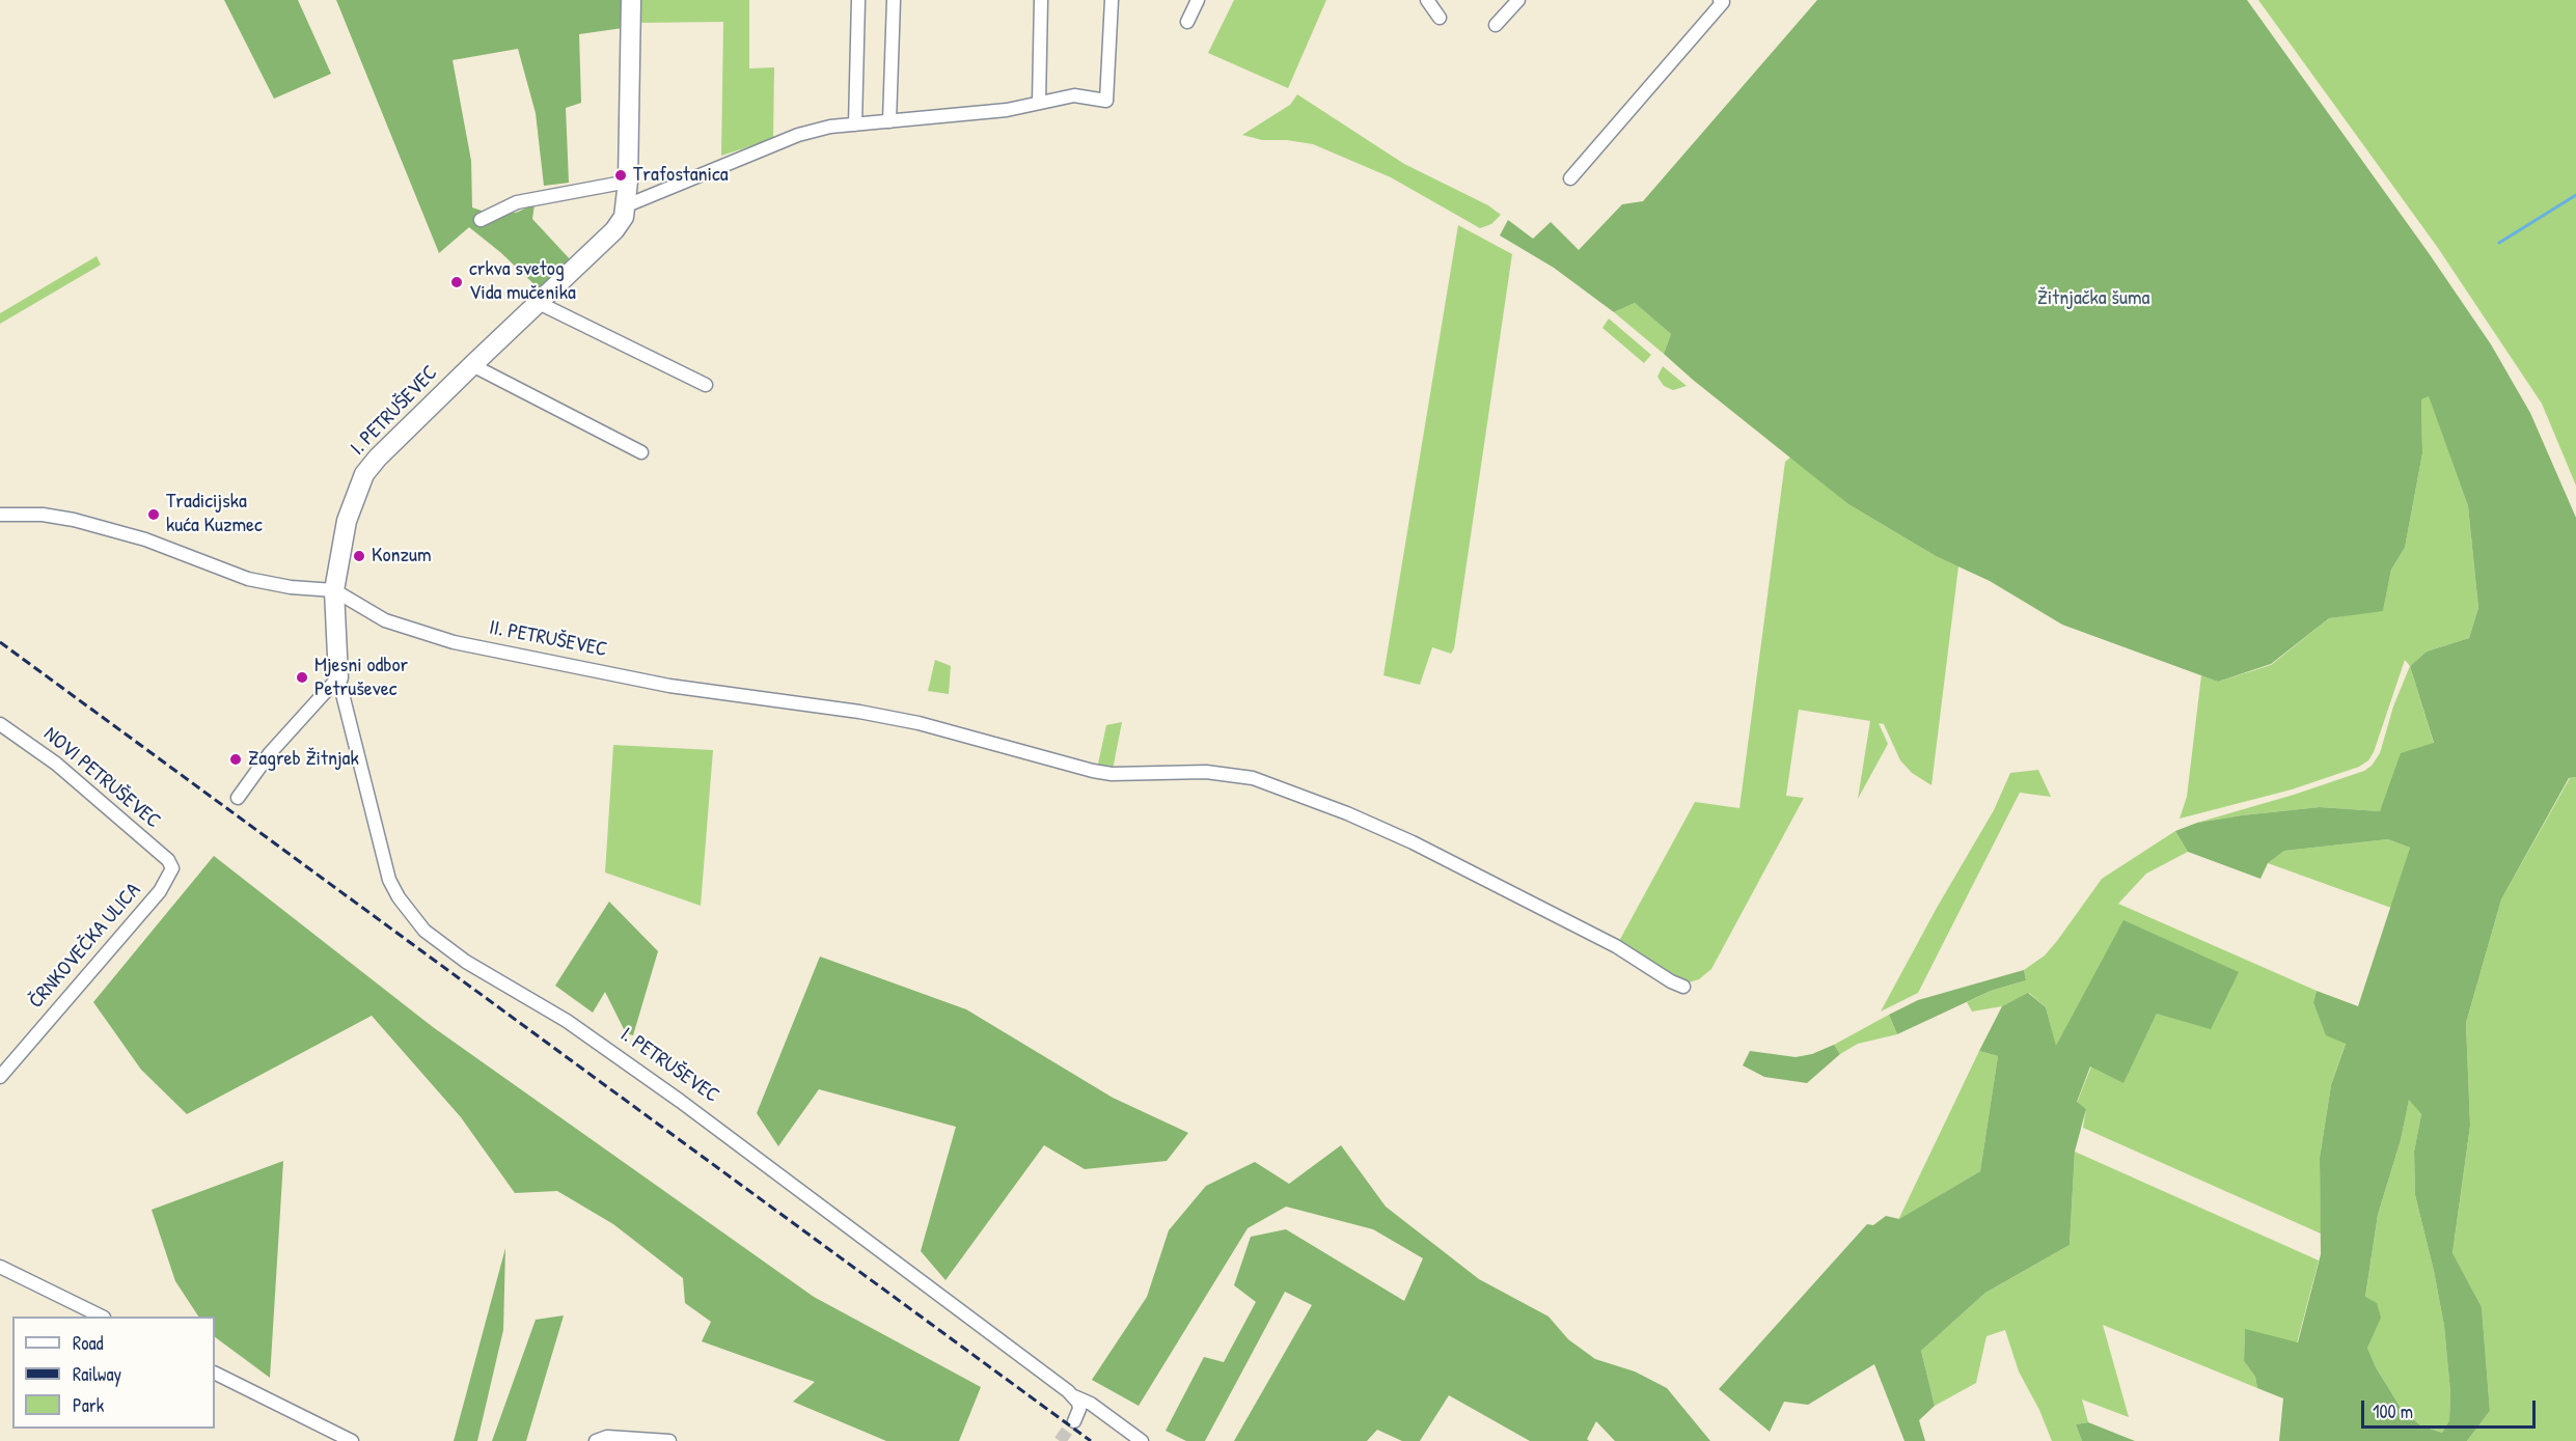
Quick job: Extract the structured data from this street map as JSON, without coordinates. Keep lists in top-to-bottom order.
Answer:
{
  "streets": {
    "street": [
      "I. PETRUŠEVEC",
      "II. PETRUŠEVEC",
      "NOVI PETRUŠEVEC",
      "ČRNKOVEČKA ULICA"
    ]
  },
  "crossings": [
    ["I. PETRUŠEVEC", "II. PETRUŠEVEC"],
    ["NOVI PETRUŠEVEC", "ČRNKOVEČKA ULICA"]
  ],
  "parks": ["Žitnjačka šuma"],
  "places": [
    "Trafostanica",
    "crkva svetog Vida mučenika",
    "Tradicijska kuća Kuzmec",
    "Konzum",
    "Mjesni odbor Petruševec",
    "Zagreb Žitnjak"
  ],
  "legend": ["Road", "Railway", "Park"],
  "scale_bar": "100 m"
}
